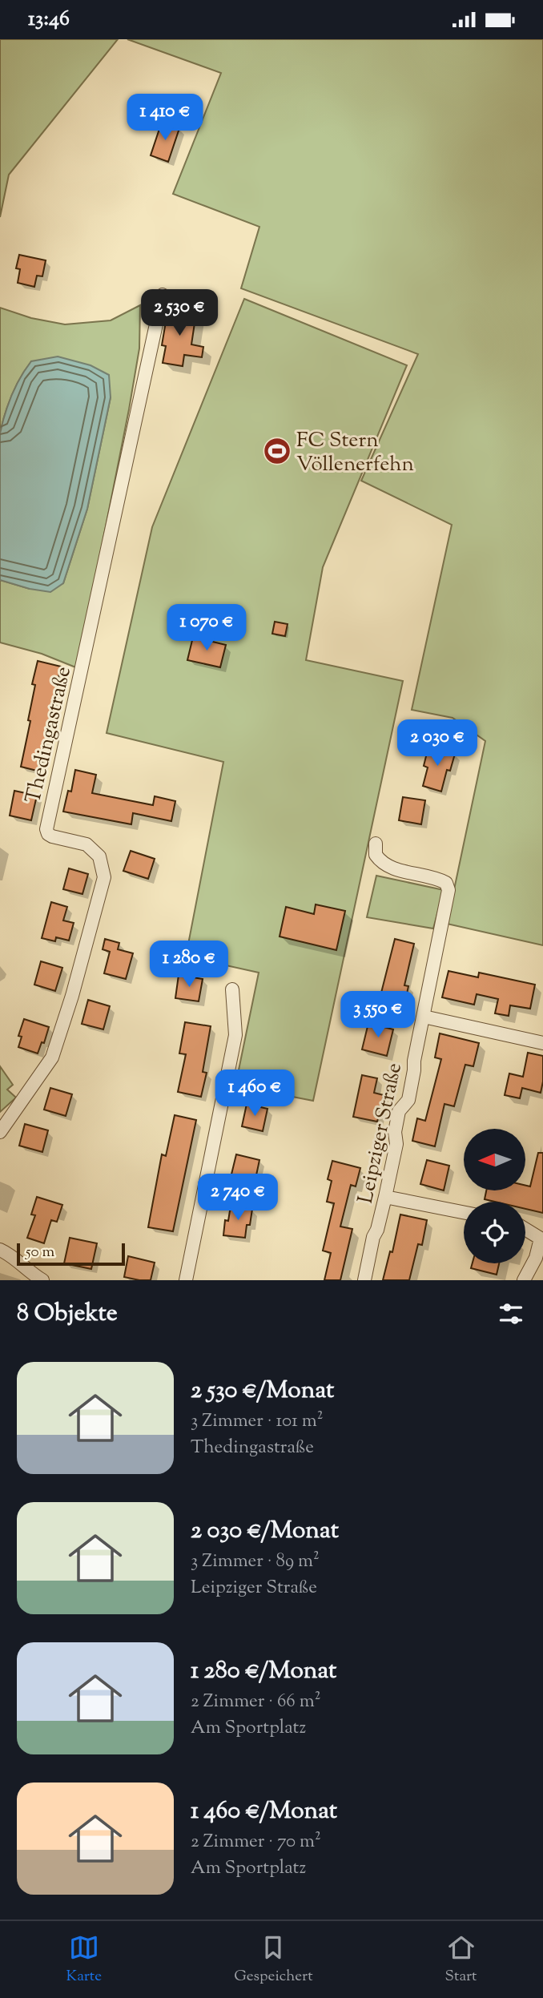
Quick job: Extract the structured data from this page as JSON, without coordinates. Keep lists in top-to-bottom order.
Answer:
{
  "streets": {
    "street": ["Thedingastraße", "Leipziger Straße"]
  },
  "places": {
    "sports": ["FC Stern Völlenerfehn"]
  },
  "scale_bar": "50 m",
  "north": "left",
  "page": {
    "status": "13:46",
    "price": [
      "1 410 €",
      "2 530 €",
      "1 070 €",
      "2 030 €",
      "1 280 €",
      "3 550 €",
      "1 460 €",
      "2 740 €"
    ],
    "scale": "50 m",
    "heading": "8 Objekte",
    "list": [
      {
        "name": "2 530 €/Monat",
        "note": "3 Zimmer · 101 m² · Thedingastraße"
      },
      {
        "name": "2 030 €/Monat",
        "note": "3 Zimmer · 89 m² · Leipziger Straße"
      },
      {
        "name": "1 280 €/Monat",
        "note": "2 Zimmer · 66 m² · Am Sportplatz"
      },
      {
        "name": "1 460 €/Monat",
        "note": "2 Zimmer · 70 m² · Am Sportplatz"
      }
    ],
    "tabs": ["Karte", "Gespeichert", "Start"]
  }
}
